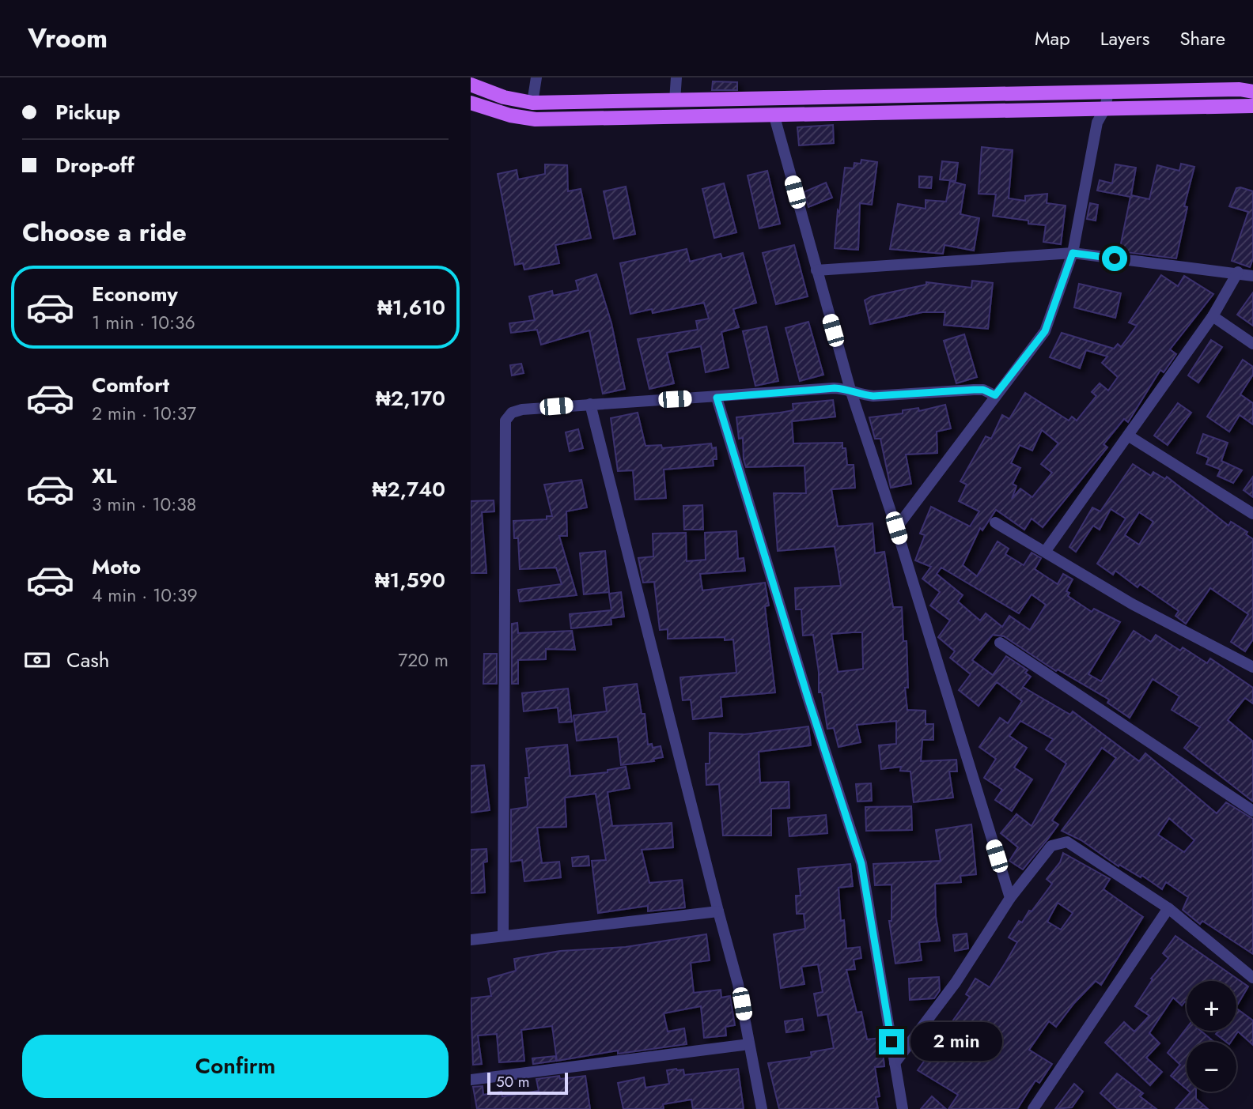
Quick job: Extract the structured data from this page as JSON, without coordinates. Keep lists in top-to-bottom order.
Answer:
{
  "scale_bar": "50 m",
  "page": {
    "header": "Vroom",
    "nav": ["Map", "Layers", "Share"],
    "banner": ["Pickup", "Drop-off"],
    "heading": "Choose a ride",
    "list": [
      {
        "name": "Economy",
        "note": "1 min · 10:36",
        "value": "₦1,610"
      },
      {
        "name": "Comfort",
        "note": "2 min · 10:37",
        "value": "₦2,170"
      },
      {
        "name": "XL",
        "note": "3 min · 10:38",
        "value": "₦2,740"
      },
      {
        "name": "Moto",
        "note": "4 min · 10:39",
        "value": "₦1,590"
      }
    ],
    "pay": ["Cash", "720 m"],
    "map_buttons": ["+", "−"],
    "bubble": "2 min",
    "buttons": "Confirm",
    "scale": "50 m"
  }
}
